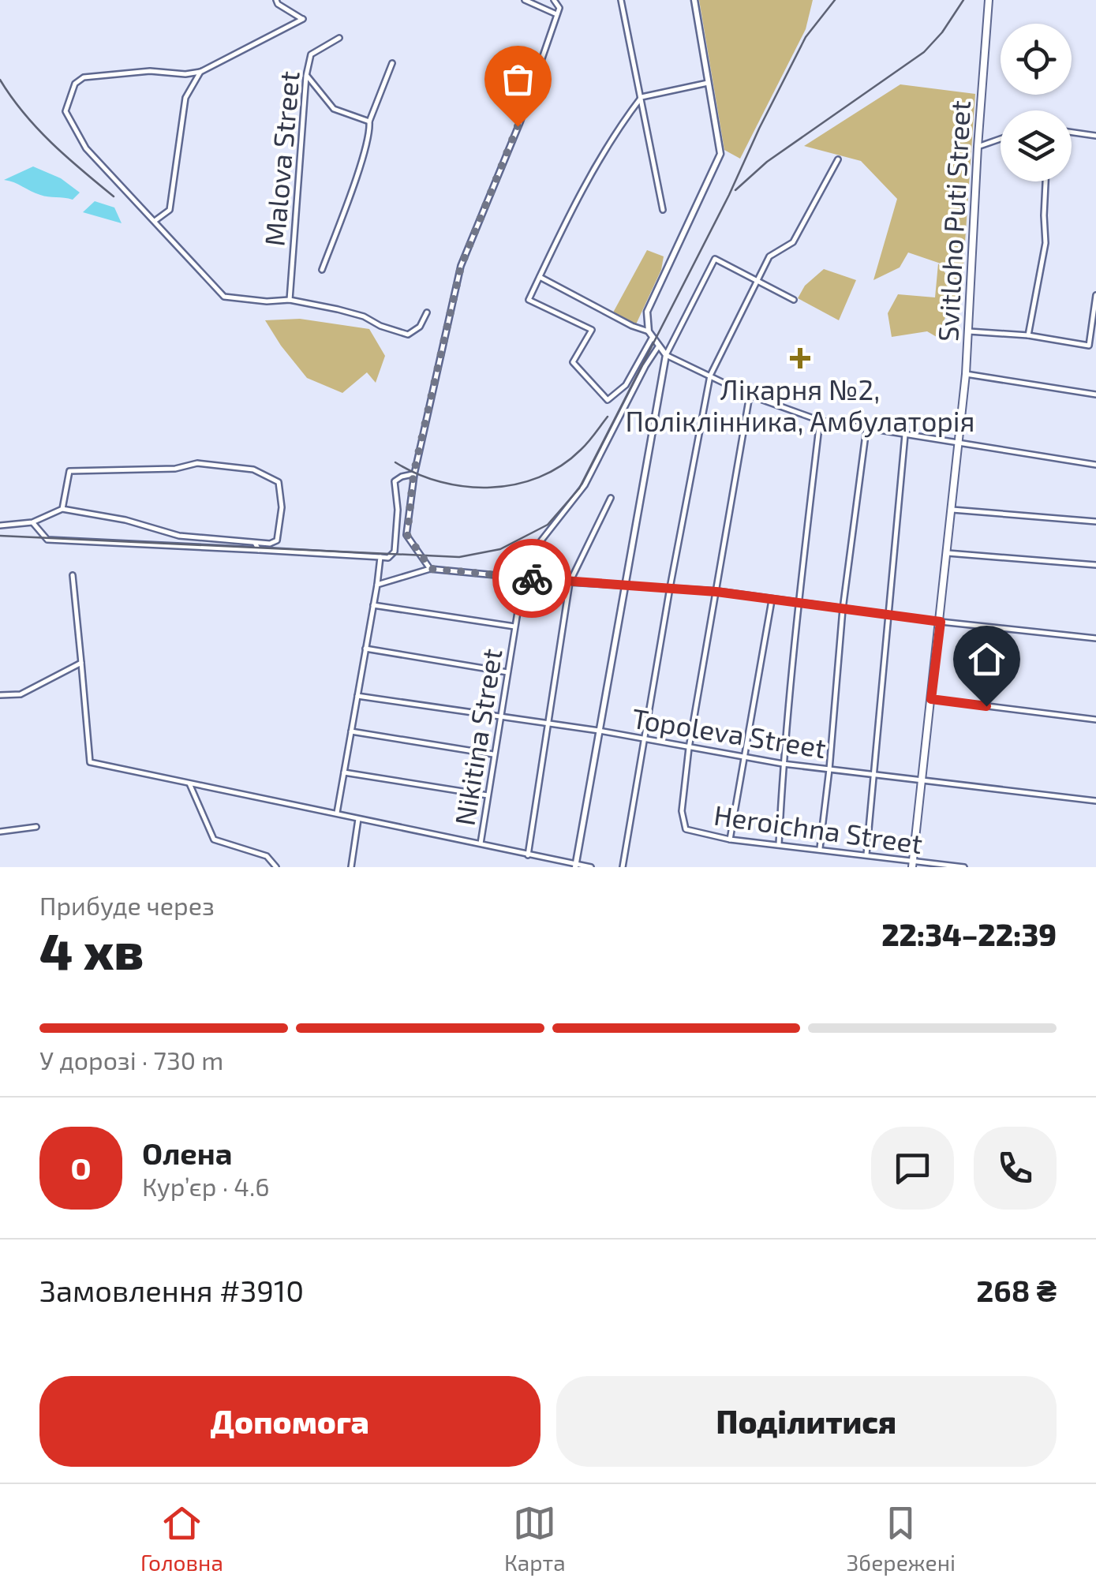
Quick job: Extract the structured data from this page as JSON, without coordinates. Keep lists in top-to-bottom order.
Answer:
{
  "streets": {
    "main road": ["Svitloho Puti Street"],
    "street": [
      "Malova Street",
      "Topoleva Street",
      "Nikitina Street",
      "Heroichna Street"
    ]
  },
  "crossings": [
    ["Svitloho Puti Street", "Topoleva Street"],
    ["Svitloho Puti Street", "Heroichna Street"],
    ["Topoleva Street", "Nikitina Street"],
    ["Topoleva Street", "Heroichna Street"]
  ],
  "places": {
    "health": ["Лікарня №2, Поліклінника, Амбулаторія"]
  },
  "page": {
    "heading": ["4 хв", "Прибуде через", "22:34–22:39"],
    "panel": [
      "Олена",
      "Кур’єр · 4.6",
      "Замовлення #3910",
      "268 ₴"
    ],
    "bar": "У дорозі · 730 m",
    "round": "О",
    "buttons": ["Допомога", "Поділитися"],
    "tabs": ["Головна", "Карта", "Збережені"]
  }
}
